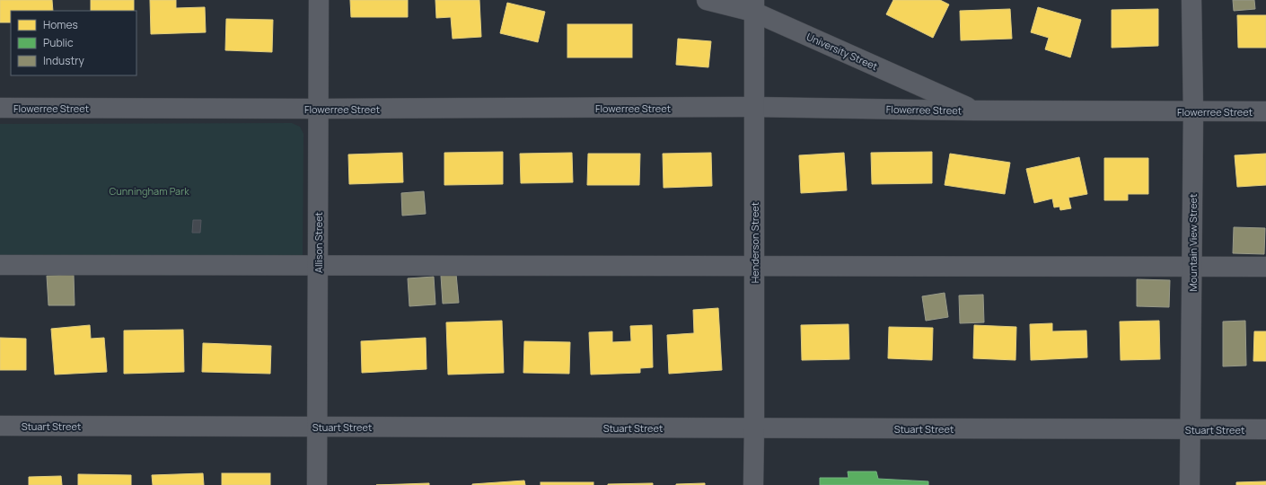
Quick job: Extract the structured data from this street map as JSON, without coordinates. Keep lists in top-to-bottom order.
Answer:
{
  "streets": {
    "street": [
      "University Street",
      "Flowerree Street",
      "Allison Street",
      "Henderson Street",
      "Mountain View Street",
      "Stuart Street"
    ]
  },
  "crossings": [
    ["University Street", "Flowerree Street"],
    ["University Street", "Henderson Street"],
    ["Flowerree Street", "Allison Street"],
    ["Flowerree Street", "Henderson Street"],
    ["Flowerree Street", "Mountain View Street"],
    ["Allison Street", "Stuart Street"],
    ["Henderson Street", "Stuart Street"],
    ["Mountain View Street", "Stuart Street"]
  ],
  "parks": ["Cunningham Park"],
  "legend": ["Homes", "Public", "Industry"]
}
